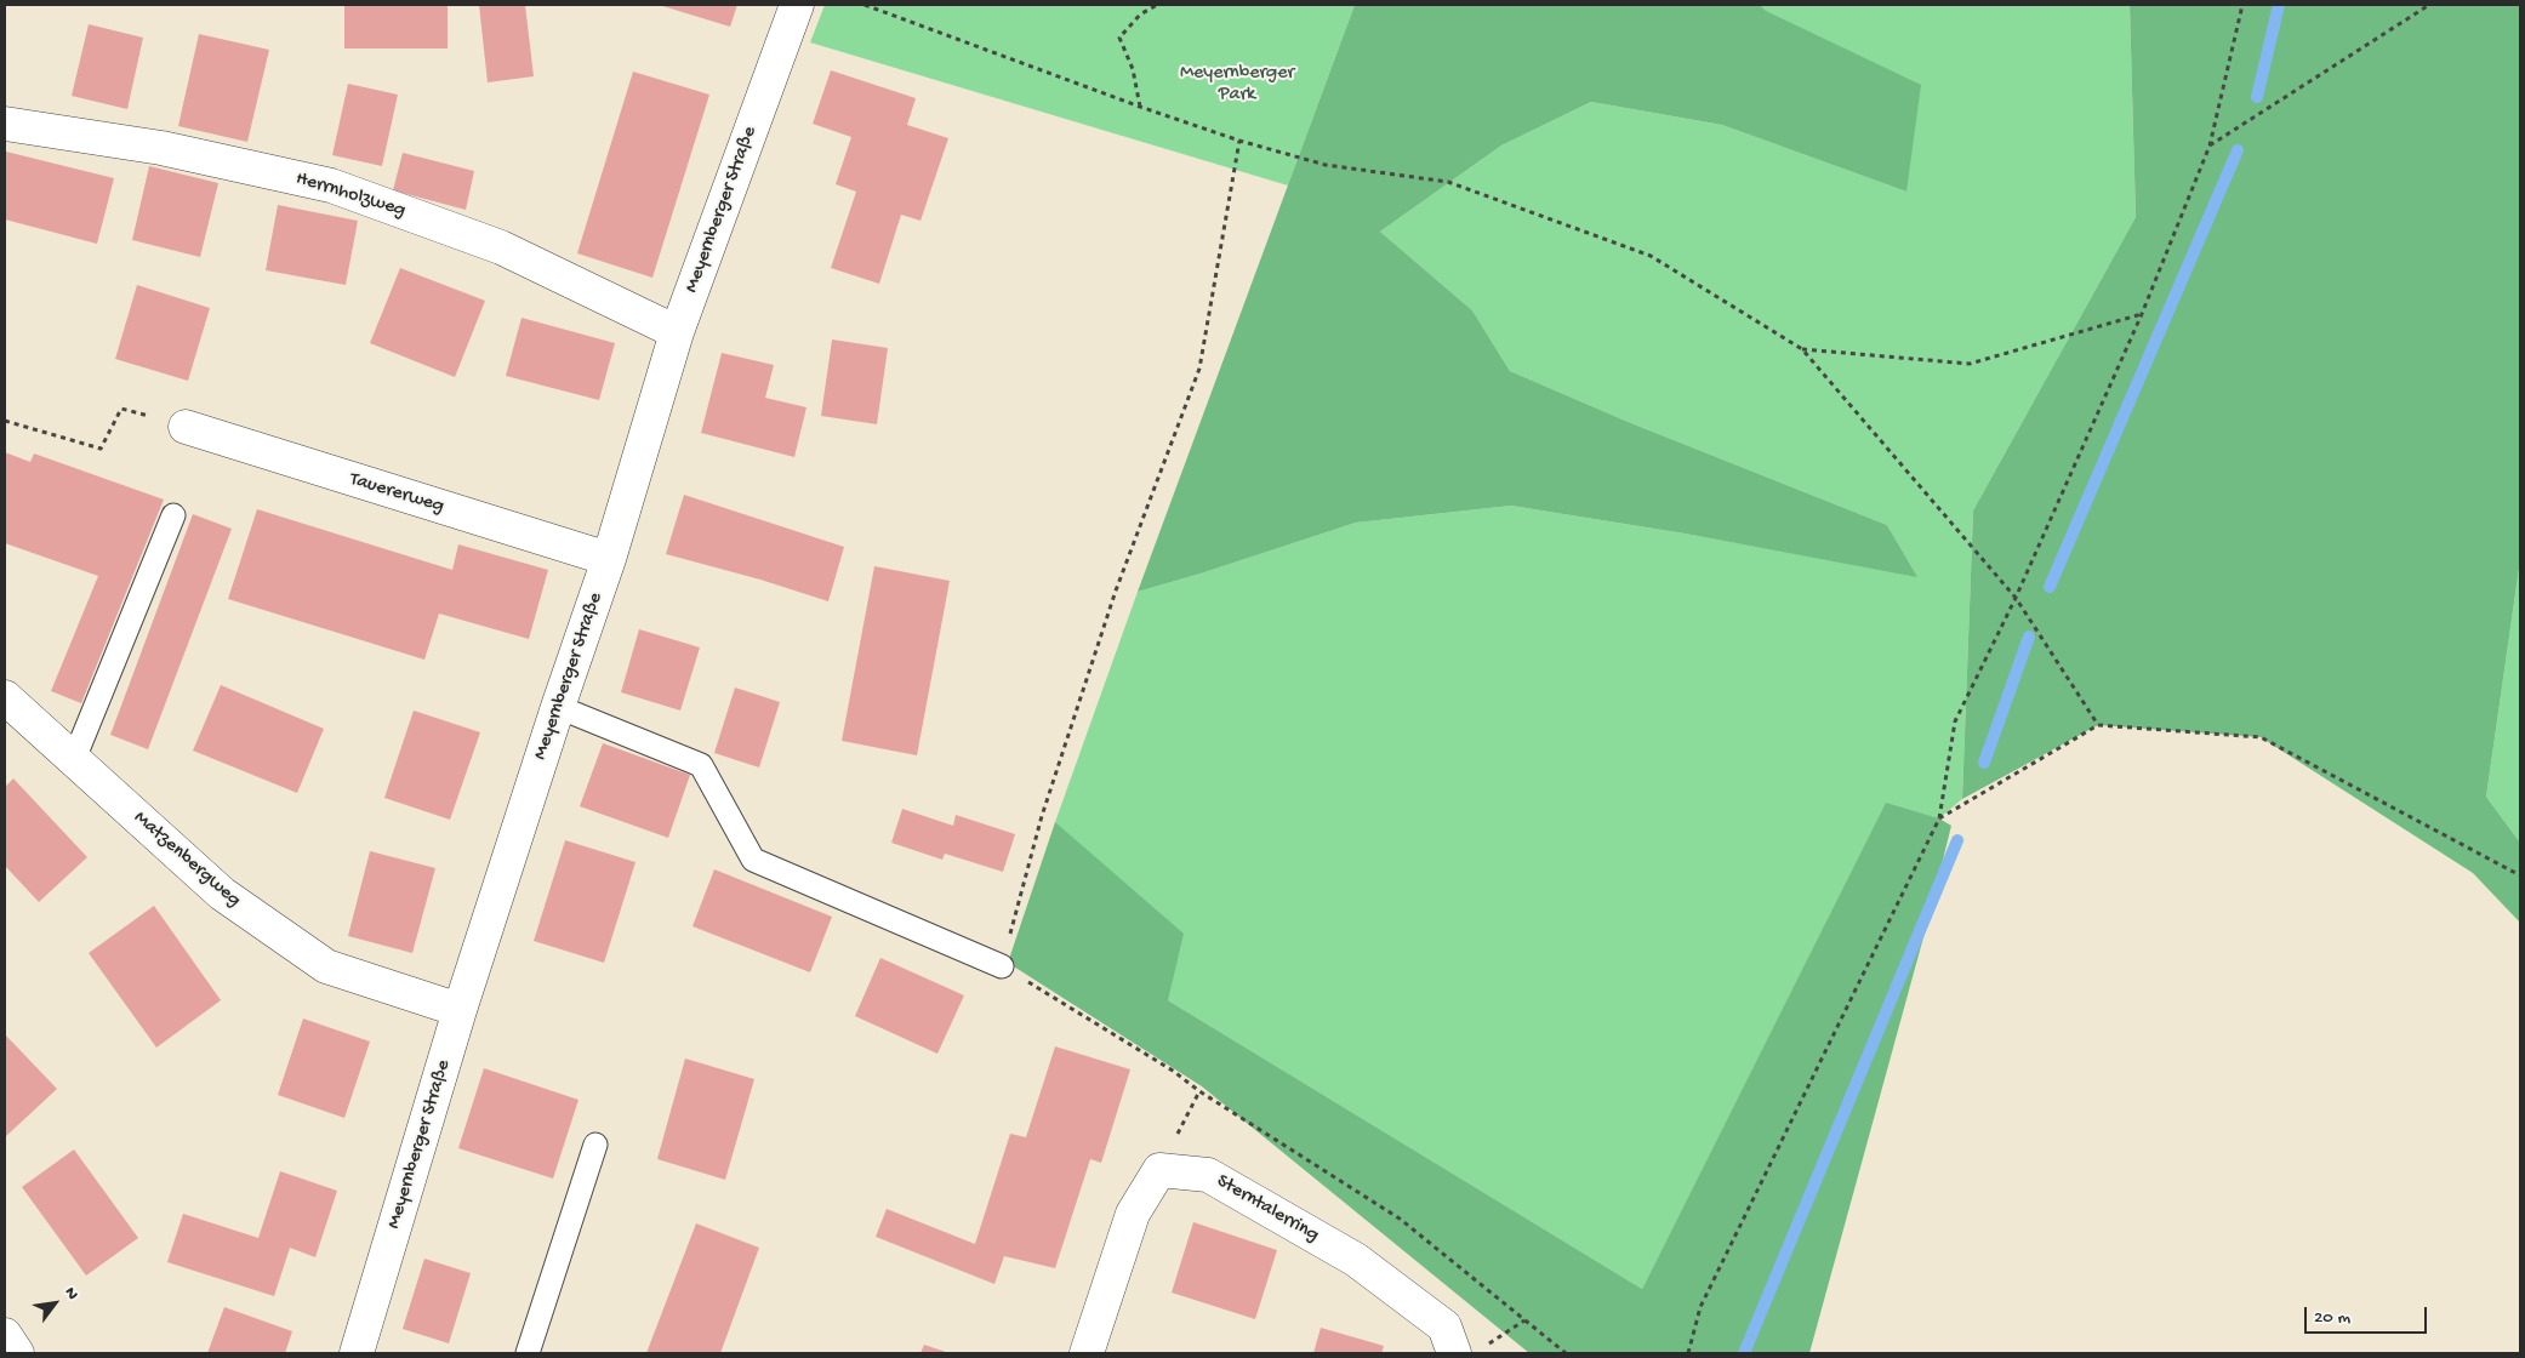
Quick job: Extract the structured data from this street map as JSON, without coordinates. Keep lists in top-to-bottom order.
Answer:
{
  "streets": {
    "street": [
      "Herrnholzweg",
      "Meyernberger Straße",
      "Tauererweg",
      "Matzenbergweg",
      "Sterntalerring"
    ]
  },
  "crossings": [
    ["Herrnholzweg", "Meyernberger Straße"],
    ["Meyernberger Straße", "Tauererweg"],
    ["Meyernberger Straße", "Matzenbergweg"]
  ],
  "parks": ["Meyernberger Park"],
  "scale_bar": "20 m",
  "north": "top right"
}
